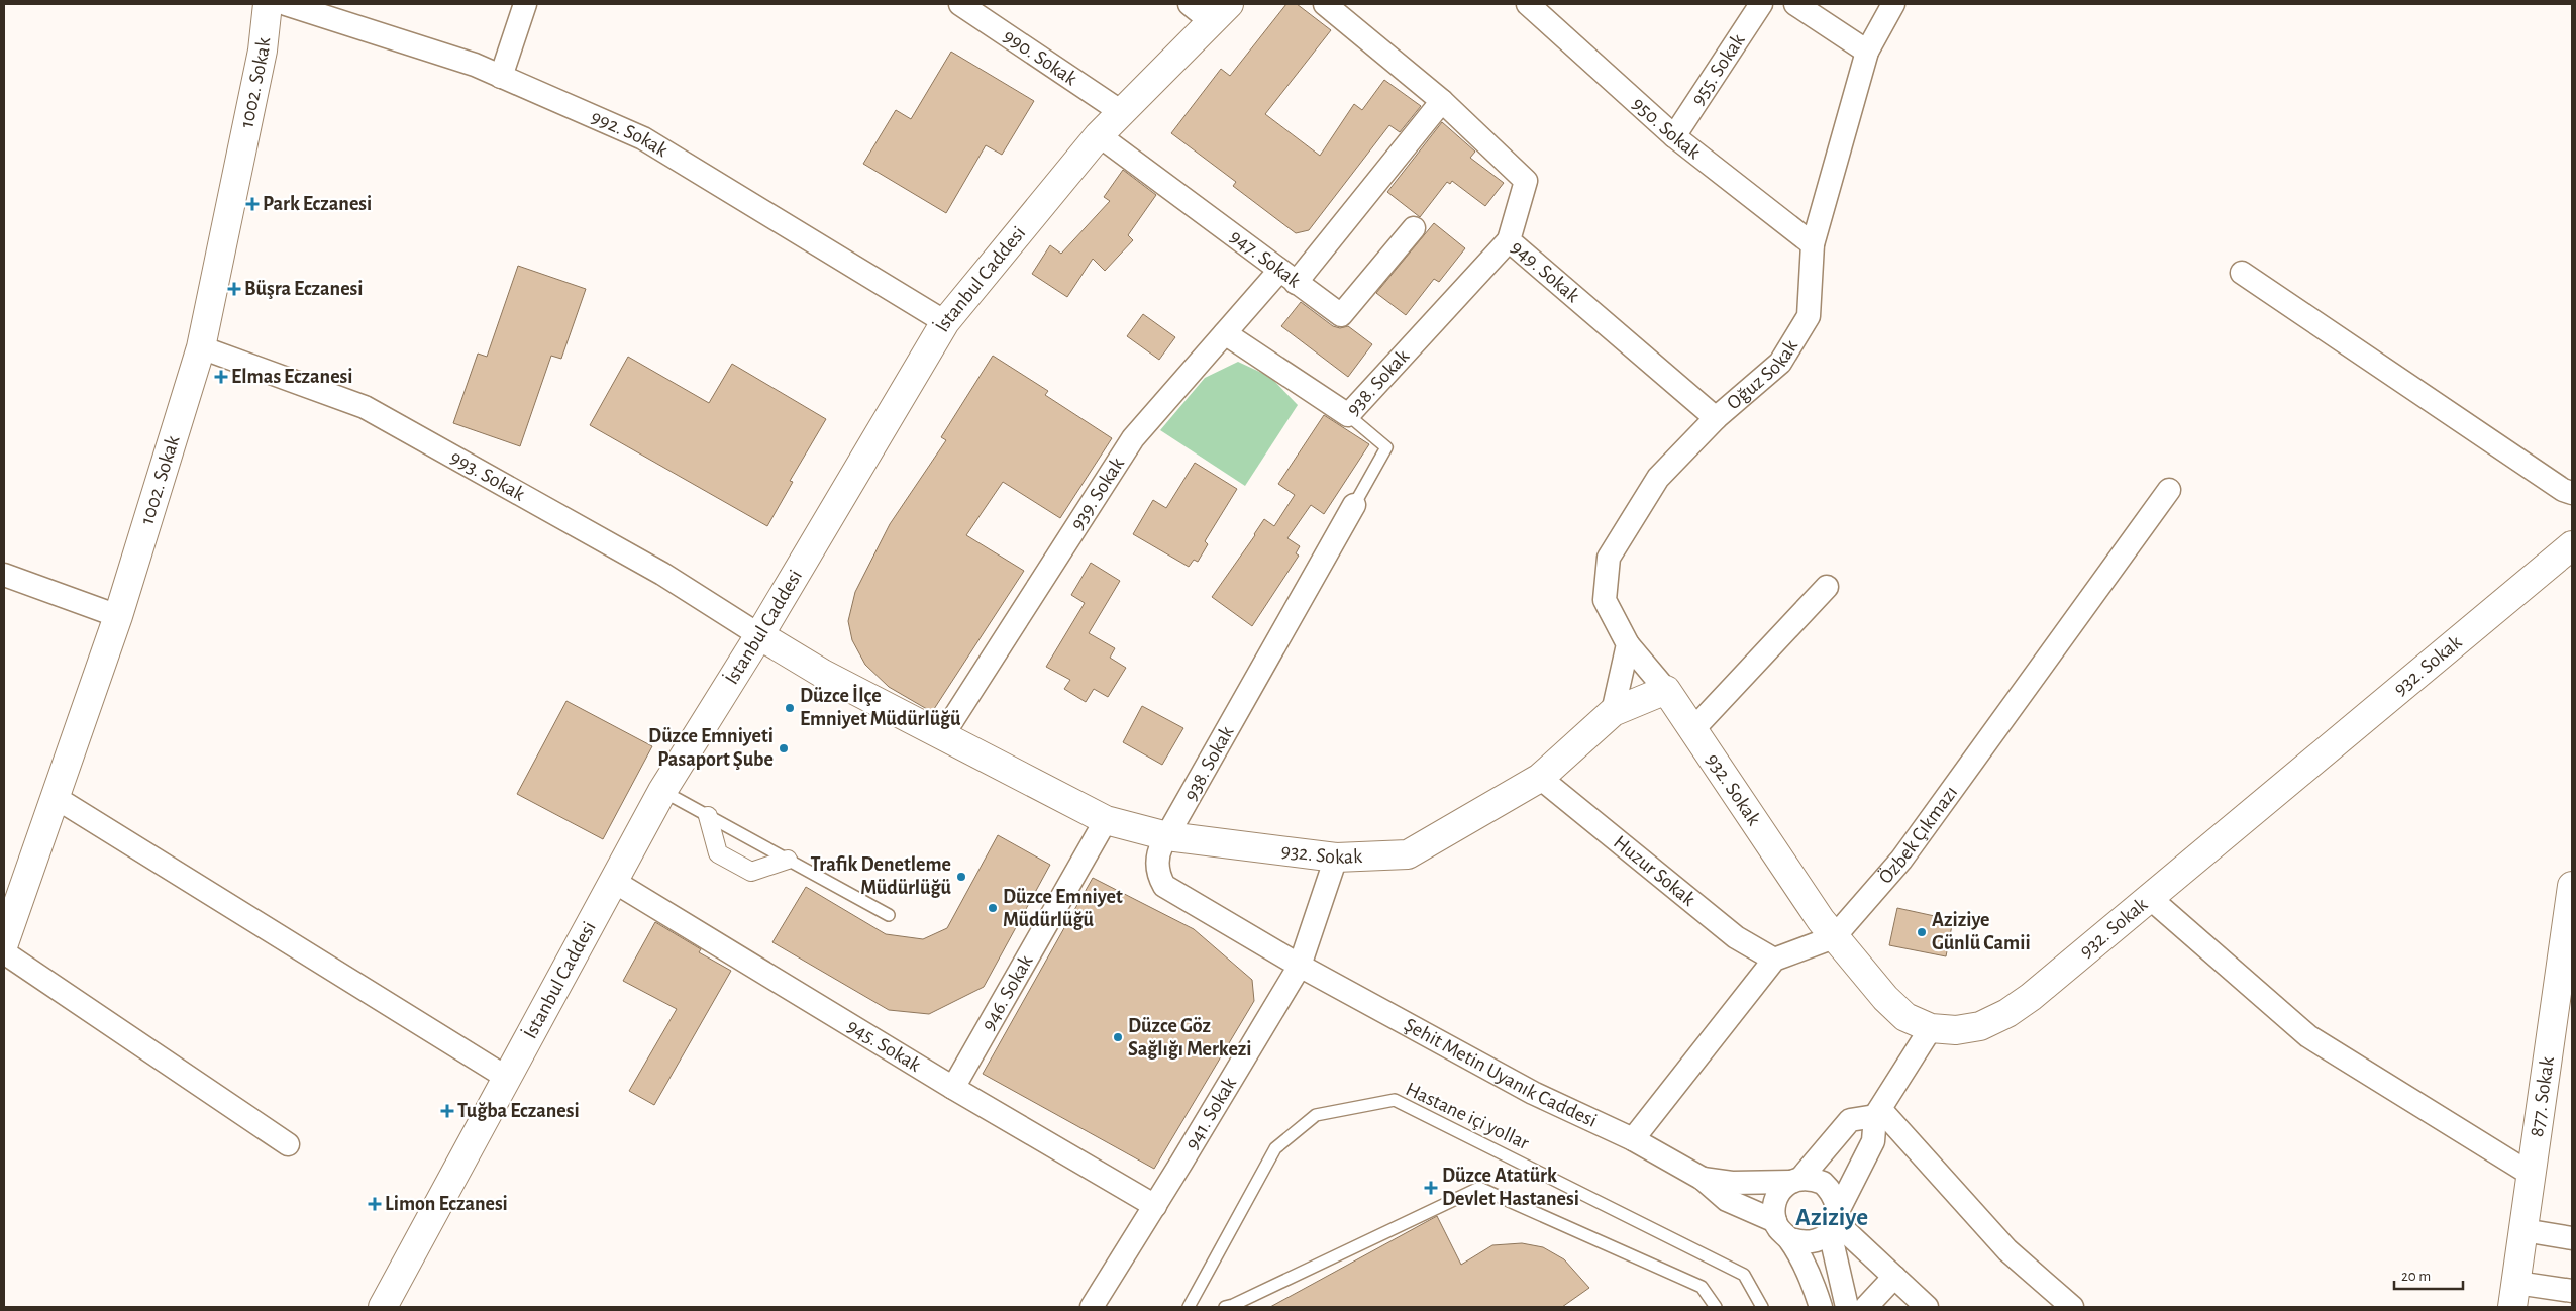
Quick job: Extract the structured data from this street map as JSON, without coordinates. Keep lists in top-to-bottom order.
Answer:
{
  "streets": {
    "street": [
      "990. Sokak",
      "955. Sokak",
      "1002. Sokak",
      "950. Sokak",
      "992. Sokak",
      "947. Sokak",
      "949. Sokak",
      "İstanbul Caddesi",
      "Oğuz Sokak",
      "938. Sokak",
      "993. Sokak",
      "939. Sokak",
      "932. Sokak",
      "Özbek Çıkmazı",
      "Huzur Sokak",
      "946. Sokak",
      "945. Sokak",
      "Şehit Metin Uyanık Caddesi",
      "877. Sokak",
      "941. Sokak"
    ],
    "lane": ["Hastane içi yollar"]
  },
  "crossings": [
    ["990. Sokak", "İstanbul Caddesi"],
    ["955. Sokak", "950. Sokak"],
    ["1002. Sokak", "993. Sokak"],
    ["950. Sokak", "Oğuz Sokak"],
    ["992. Sokak", "İstanbul Caddesi"],
    ["947. Sokak", "İstanbul Caddesi"],
    ["947. Sokak", "939. Sokak"],
    ["949. Sokak", "Oğuz Sokak"],
    ["949. Sokak", "938. Sokak"],
    ["949. Sokak", "939. Sokak"],
    ["İstanbul Caddesi", "993. Sokak"],
    ["İstanbul Caddesi", "932. Sokak"],
    ["İstanbul Caddesi", "945. Sokak"],
    ["Oğuz Sokak", "932. Sokak"],
    ["938. Sokak", "939. Sokak"],
    ["938. Sokak", "932. Sokak"],
    ["938. Sokak", "Şehit Metin Uyanık Caddesi"],
    ["938. Sokak", "941. Sokak"],
    ["993. Sokak", "932. Sokak"],
    ["939. Sokak", "932. Sokak"],
    ["932. Sokak", "Özbek Çıkmazı"],
    ["932. Sokak", "Huzur Sokak"],
    ["932. Sokak", "946. Sokak"],
    ["932. Sokak", "941. Sokak"],
    ["Özbek Çıkmazı", "Huzur Sokak"],
    ["946. Sokak", "945. Sokak"],
    ["945. Sokak", "941. Sokak"],
    ["Şehit Metin Uyanık Caddesi", "941. Sokak"]
  ],
  "districts": ["Aziziye"],
  "places": {
    "health": [
      "Park Eczanesi",
      "Büşra Eczanesi",
      "Elmas Eczanesi",
      "Tuğba Eczanesi",
      "Düzce Atatürk Devlet Hastanesi",
      "Limon Eczanesi"
    ],
    "other": [
      "Düzce İlçe Emniyet Müdürlüğü",
      "Düzce Emniyeti Pasaport Şube",
      "Trafik Denetleme Müdürlüğü",
      "Düzce Emniyet Müdürlüğü",
      "Aziziye Günlü Camii",
      "Düzce Göz Sağlığı Merkezi"
    ]
  },
  "scale_bar": "20 m"
}
